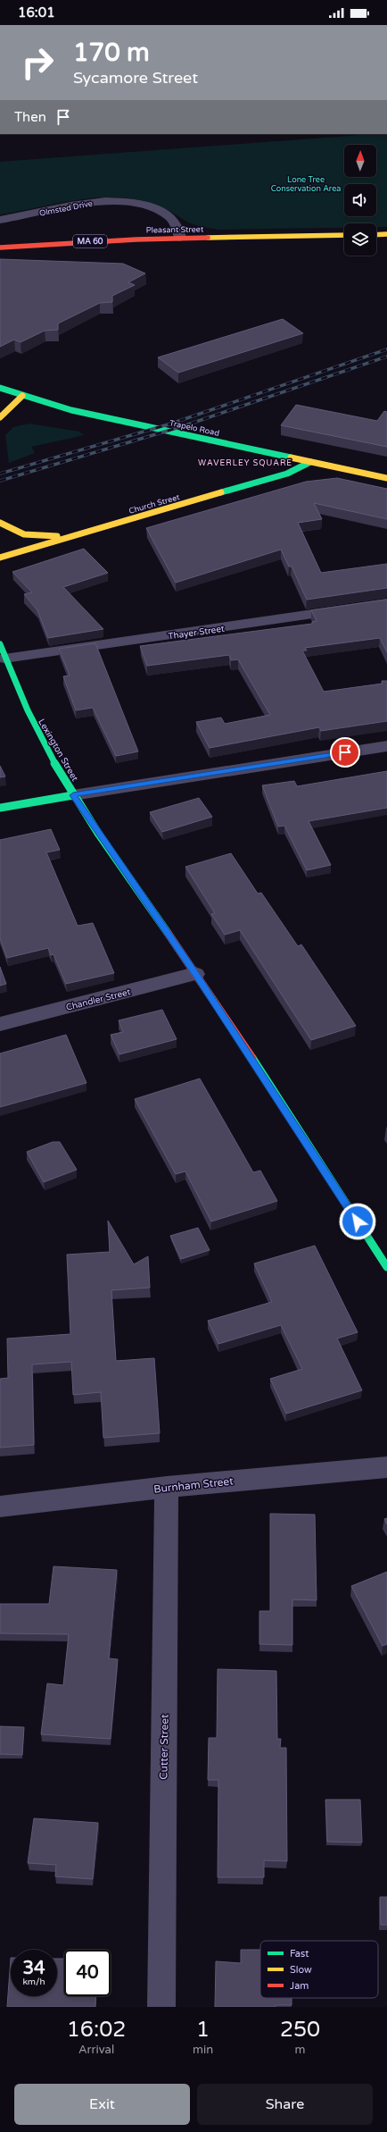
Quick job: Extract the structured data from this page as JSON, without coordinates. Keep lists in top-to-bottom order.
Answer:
{
  "streets": {
    "street": [
      "Olmsted Drive",
      "Pleasant Street",
      "MA 60",
      "Trapelo Road",
      "Church Street",
      "Thayer Street",
      "Lexington Street",
      "Chandler Street",
      "Burnham Street",
      "Cutter Street"
    ]
  },
  "crossings": [
    ["Olmsted Drive", "Pleasant Street"],
    ["Trapelo Road", "Church Street"],
    ["Thayer Street", "Lexington Street"],
    ["Lexington Street", "Chandler Street"],
    ["Burnham Street", "Cutter Street"]
  ],
  "districts": ["WAVERLEY SQUARE"],
  "parks": ["Lone Tree Conservation Area"],
  "legend": ["Fast", "Slow", "Jam"],
  "north": "top",
  "page": {
    "status": "16:01",
    "turn": ["170 m", "Sycamore Street"],
    "then": "Then",
    "speed": "34 km/h",
    "limit": "40",
    "eta": [
      "16:02",
      "Arrival",
      "1",
      "min",
      "250",
      "m"
    ],
    "buttons": ["Exit", "Share"]
  }
}
